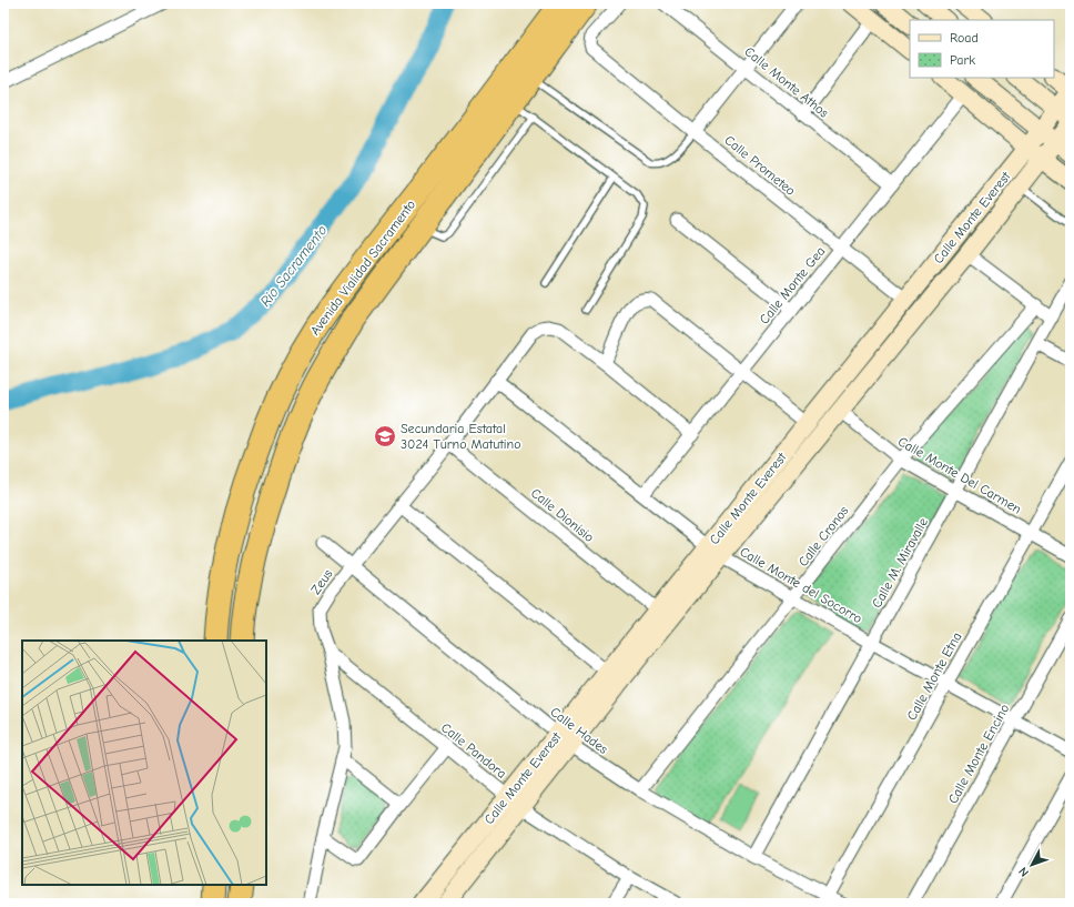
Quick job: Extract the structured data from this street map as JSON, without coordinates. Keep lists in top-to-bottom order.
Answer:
{
  "streets": {
    "highway": ["Avenida Vialidad Sacramento"],
    "street": [
      "Calle Monte Athos",
      "Calle Prometeo",
      "Calle Monte Everest",
      "Calle Monte Gea",
      "Calle Monte Del Carmen",
      "Calle Dionisio",
      "Calle Cronos",
      "Calle M. Miravalle",
      "Zeus",
      "Calle Monte del Socorro",
      "Calle Monte Etna",
      "Calle Hades",
      "Calle Pandora",
      "Calle Monte Encino"
    ]
  },
  "crossings": [
    ["Calle Monte Athos", "Calle Monte Gea"],
    ["Calle Prometeo", "Calle Monte Everest"],
    ["Calle Prometeo", "Calle Monte Gea"],
    ["Calle Monte Everest", "Calle Monte Del Carmen"],
    ["Calle Monte Everest", "Calle Dionisio"],
    ["Calle Monte Everest", "Calle Monte del Socorro"],
    ["Calle Monte Everest", "Calle Hades"],
    ["Calle Monte Everest", "Calle Pandora"],
    ["Calle Monte Gea", "Calle Monte del Socorro"],
    ["Calle Monte Del Carmen", "Calle Cronos"],
    ["Calle Monte Del Carmen", "Calle M. Miravalle"],
    ["Calle Monte Del Carmen", "Calle Monte Etna"],
    ["Calle Dionisio", "Zeus"],
    ["Calle Cronos", "Calle Monte del Socorro"],
    ["Calle Cronos", "Calle Hades"],
    ["Calle M. Miravalle", "Calle Monte del Socorro"],
    ["Calle M. Miravalle", "Calle Hades"],
    ["Zeus", "Calle Monte del Socorro"],
    ["Zeus", "Calle Hades"],
    ["Zeus", "Calle Pandora"],
    ["Calle Monte del Socorro", "Calle Monte Etna"],
    ["Calle Monte del Socorro", "Calle Monte Encino"],
    ["Calle Monte Etna", "Calle Hades"]
  ],
  "water": ["Rio Sacramento"],
  "places": {
    "school or university": ["Secundaria Estatal 3024 Turno Matutino"]
  },
  "legend": ["Road", "Park"],
  "north": "bottom left"
}
